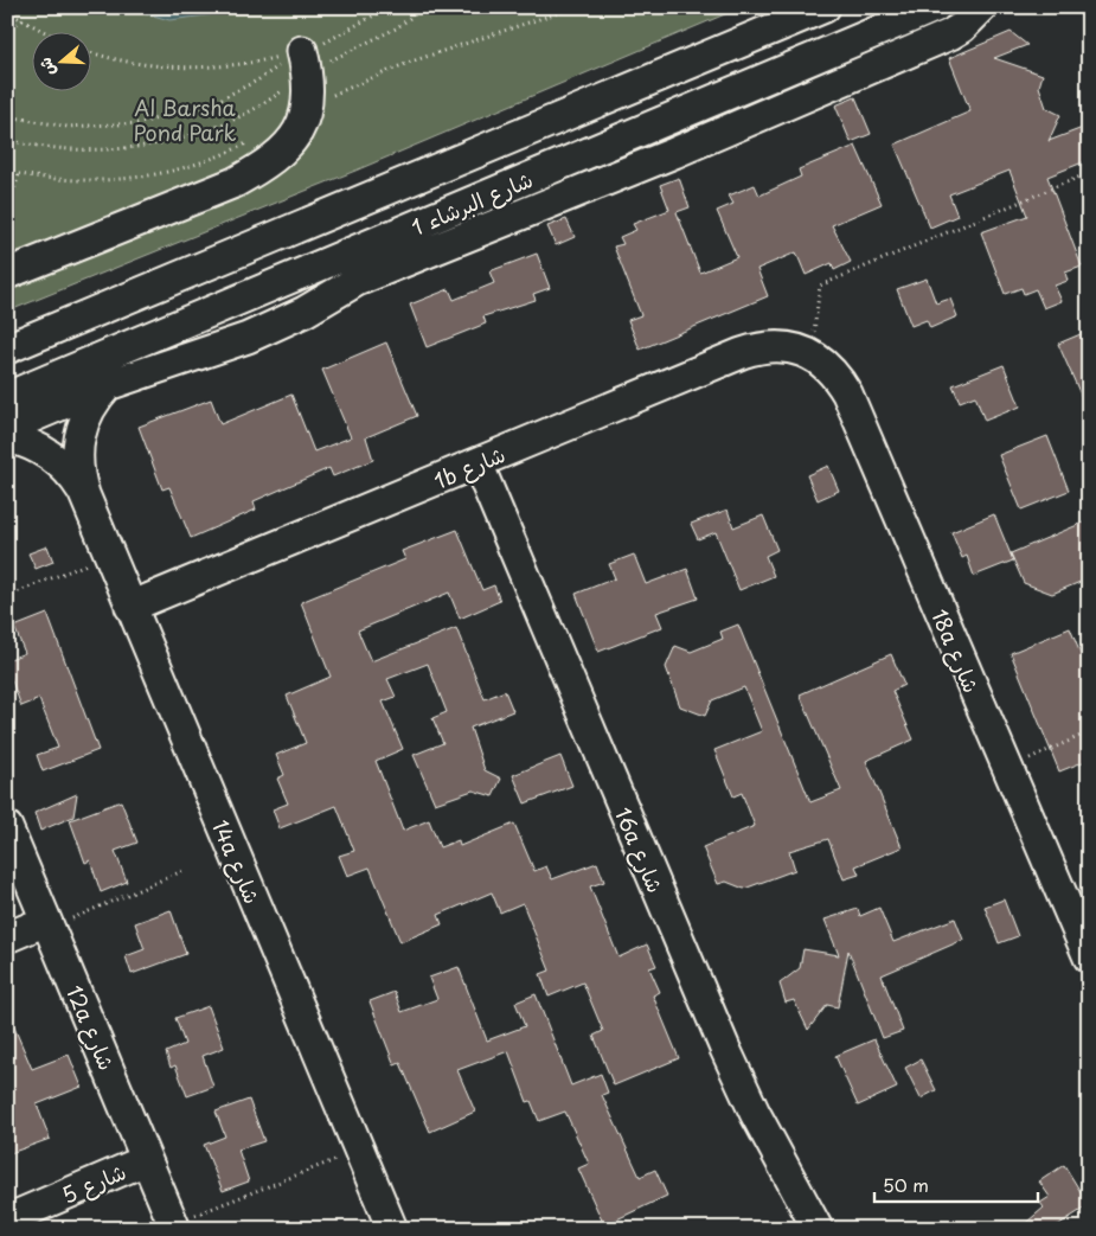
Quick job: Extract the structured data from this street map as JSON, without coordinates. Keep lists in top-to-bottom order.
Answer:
{
  "streets": {
    "street": [
      "شارع البرشاء 1",
      "1b شارع",
      "18a شارع",
      "16a شارع",
      "14a شارع",
      "12a شارع",
      "شارع 5"
    ]
  },
  "crossings": [
    ["1b شارع", "18a شارع"],
    ["1b شارع", "16a شارع"],
    ["1b شارع", "14a شارع"],
    ["12a شارع", "شارع 5"]
  ],
  "parks": ["Al Barsha Pond Park"],
  "scale_bar": "50 m",
  "north": "left"
}
